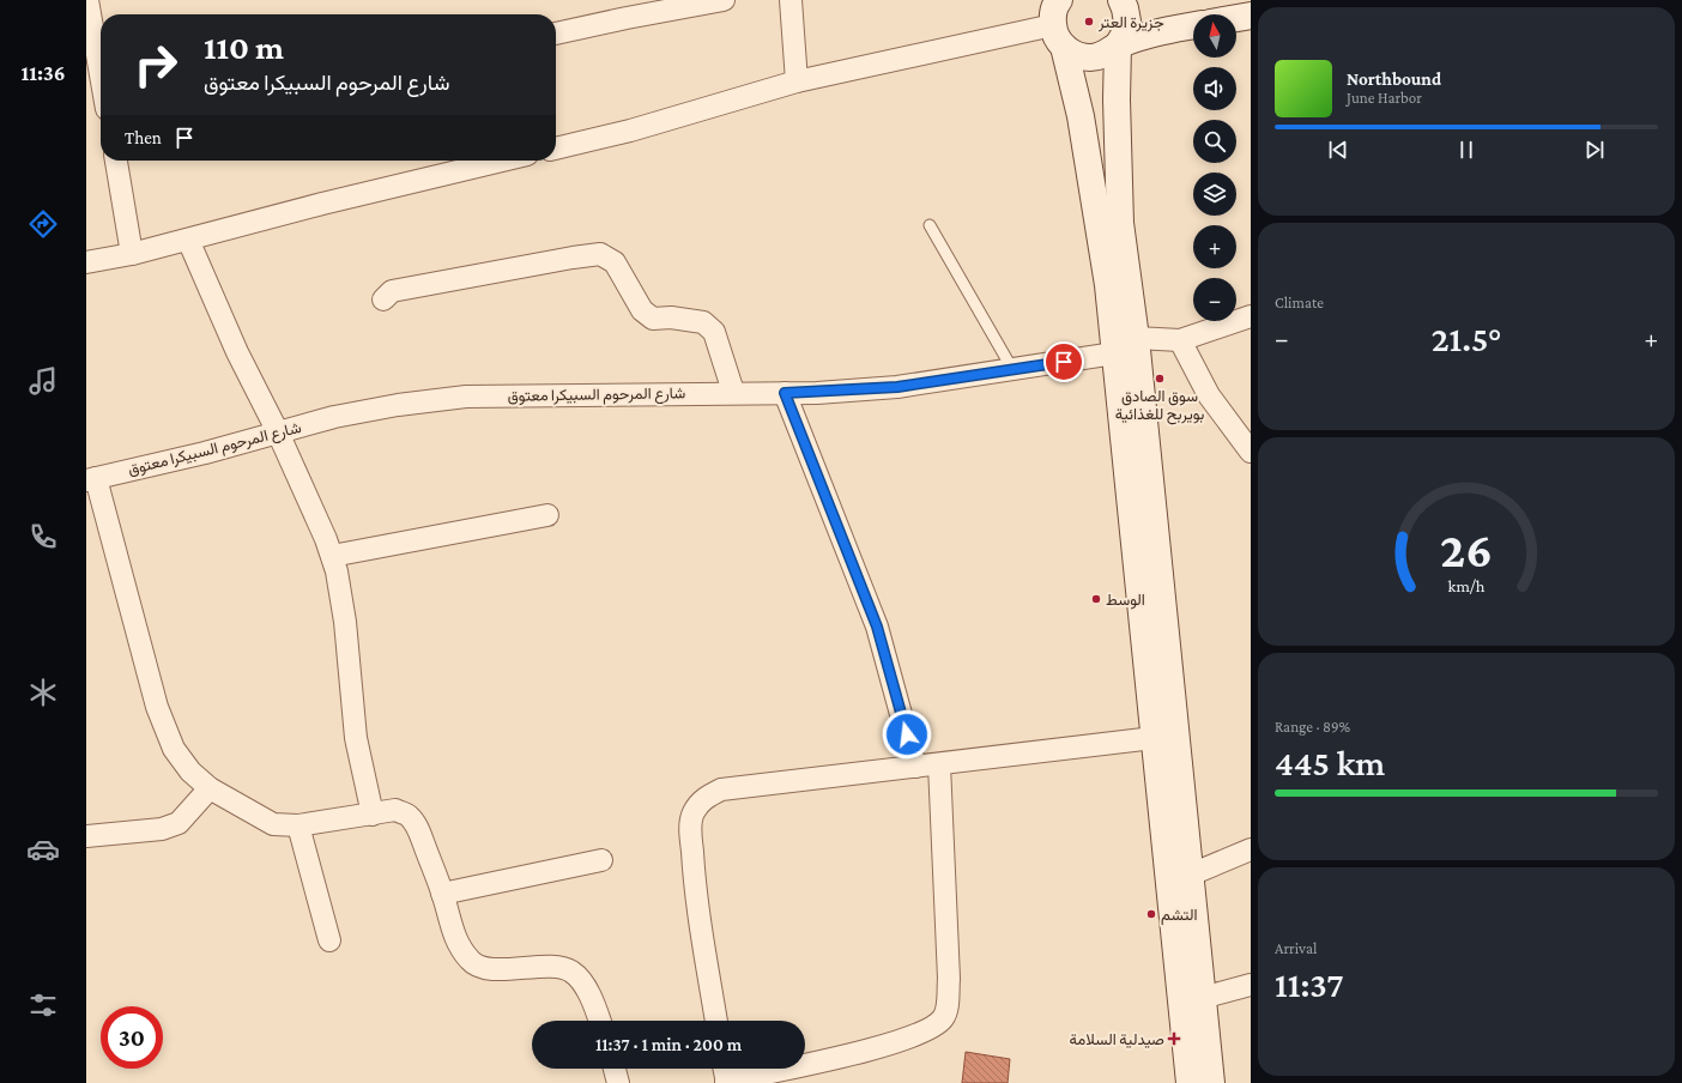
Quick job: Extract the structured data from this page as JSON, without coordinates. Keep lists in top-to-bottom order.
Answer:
{
  "streets": {
    "street": ["شارع المرحوم السبيكرا معتوق"]
  },
  "places": {
    "other": [
      "جزيرة العتر",
      "سوق الصادق بويربح للغذائية",
      "الوسط",
      "التشم"
    ],
    "health": ["صيدلية السلامة"]
  },
  "north": "top",
  "page": {
    "tabs": "11:36",
    "map_buttons": ["+", "−"],
    "turn": ["110 m", "شارع المرحوم السبيكرا معتوق"],
    "song": ["Northbound", "June Harbor"],
    "then": "Then",
    "tile": [
      "Climate",
      ["Range · 89%", "445 km"],
      ["Arrival", "11:37"]
    ],
    "heat": ["−", "21.5°", "+"],
    "limit": "30",
    "trip": "11:37 · 1 min · 200 m",
    "gauge": ["26", "km/h"]
  }
}
